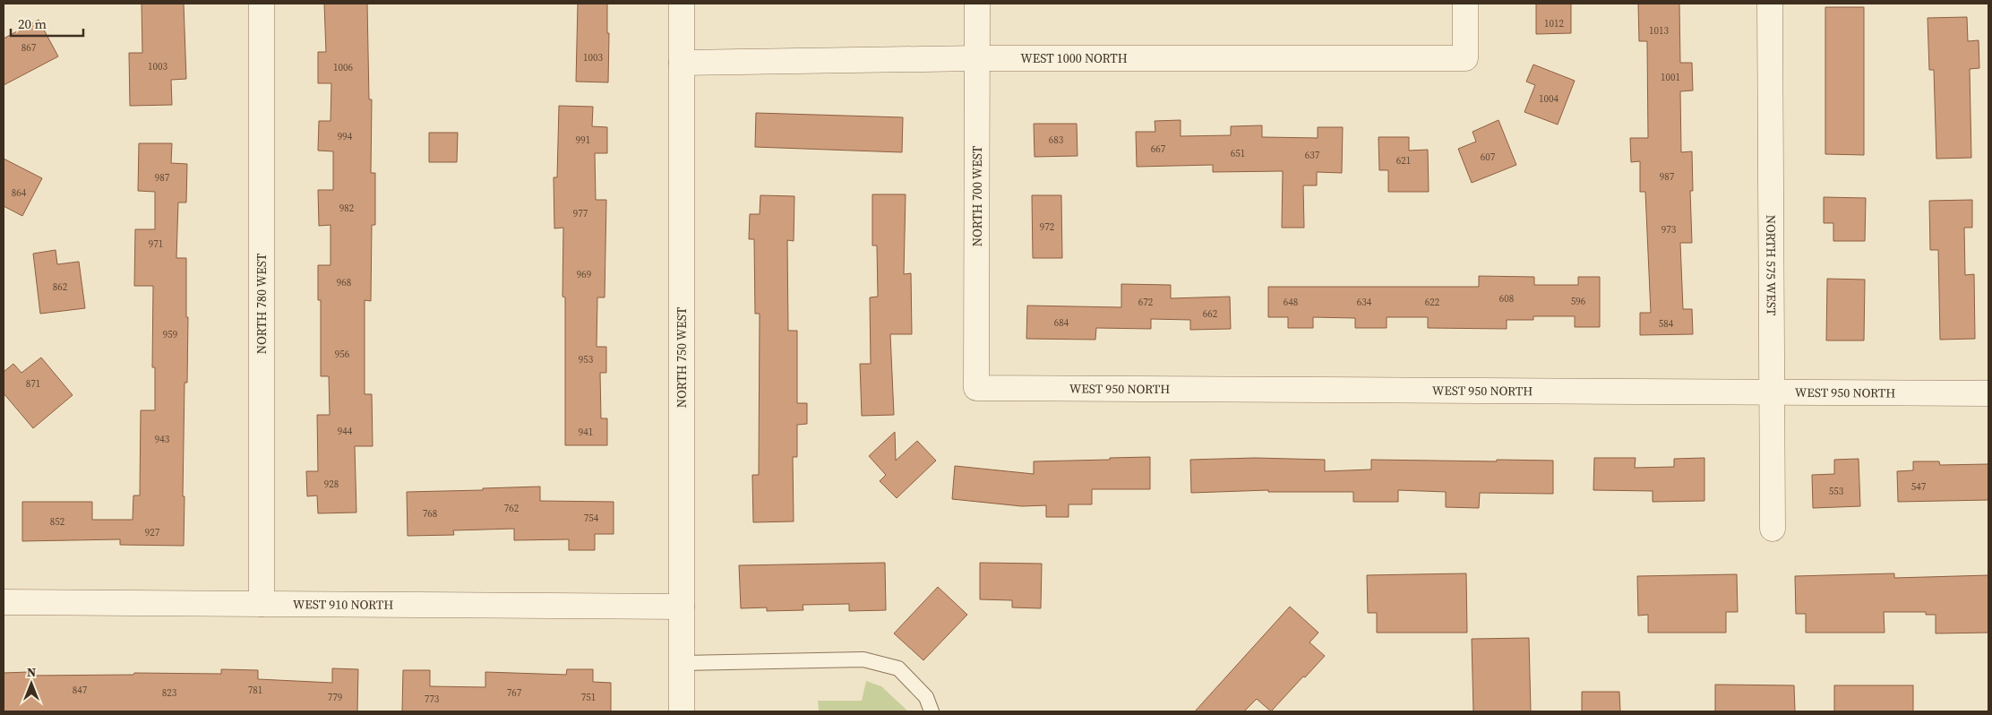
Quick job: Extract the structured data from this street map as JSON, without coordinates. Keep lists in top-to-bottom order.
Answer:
{
  "streets": {
    "street": [
      "WEST 1000 NORTH",
      "NORTH 700 WEST",
      "NORTH 575 WEST",
      "NORTH 780 WEST",
      "NORTH 750 WEST",
      "WEST 950 NORTH",
      "WEST 910 NORTH"
    ]
  },
  "crossings": [
    ["WEST 1000 NORTH", "NORTH 700 WEST"],
    ["WEST 1000 NORTH", "NORTH 750 WEST"],
    ["NORTH 700 WEST", "WEST 950 NORTH"],
    ["NORTH 575 WEST", "WEST 950 NORTH"],
    ["NORTH 780 WEST", "WEST 910 NORTH"],
    ["NORTH 750 WEST", "WEST 910 NORTH"]
  ],
  "house_numbers": [
    "1012",
    "1013",
    "867",
    "1003",
    "1003",
    "1006",
    "1001",
    "1004",
    "994",
    "991",
    "683",
    "667",
    "651",
    "637",
    "607",
    "621",
    "987",
    "987",
    "864",
    "982",
    "977",
    "972",
    "973",
    "971",
    "969",
    "968",
    "862",
    "608",
    "596",
    "672",
    "648",
    "634",
    "622",
    "662",
    "684",
    "584",
    "959",
    "956",
    "953",
    "871",
    "944",
    "941",
    "943",
    "928",
    "547",
    "553",
    "762",
    "768",
    "754",
    "852",
    "927",
    "847",
    "781",
    "823",
    "767",
    "779",
    "751",
    "773"
  ],
  "scale_bar": "20 m",
  "north": "top"
}
